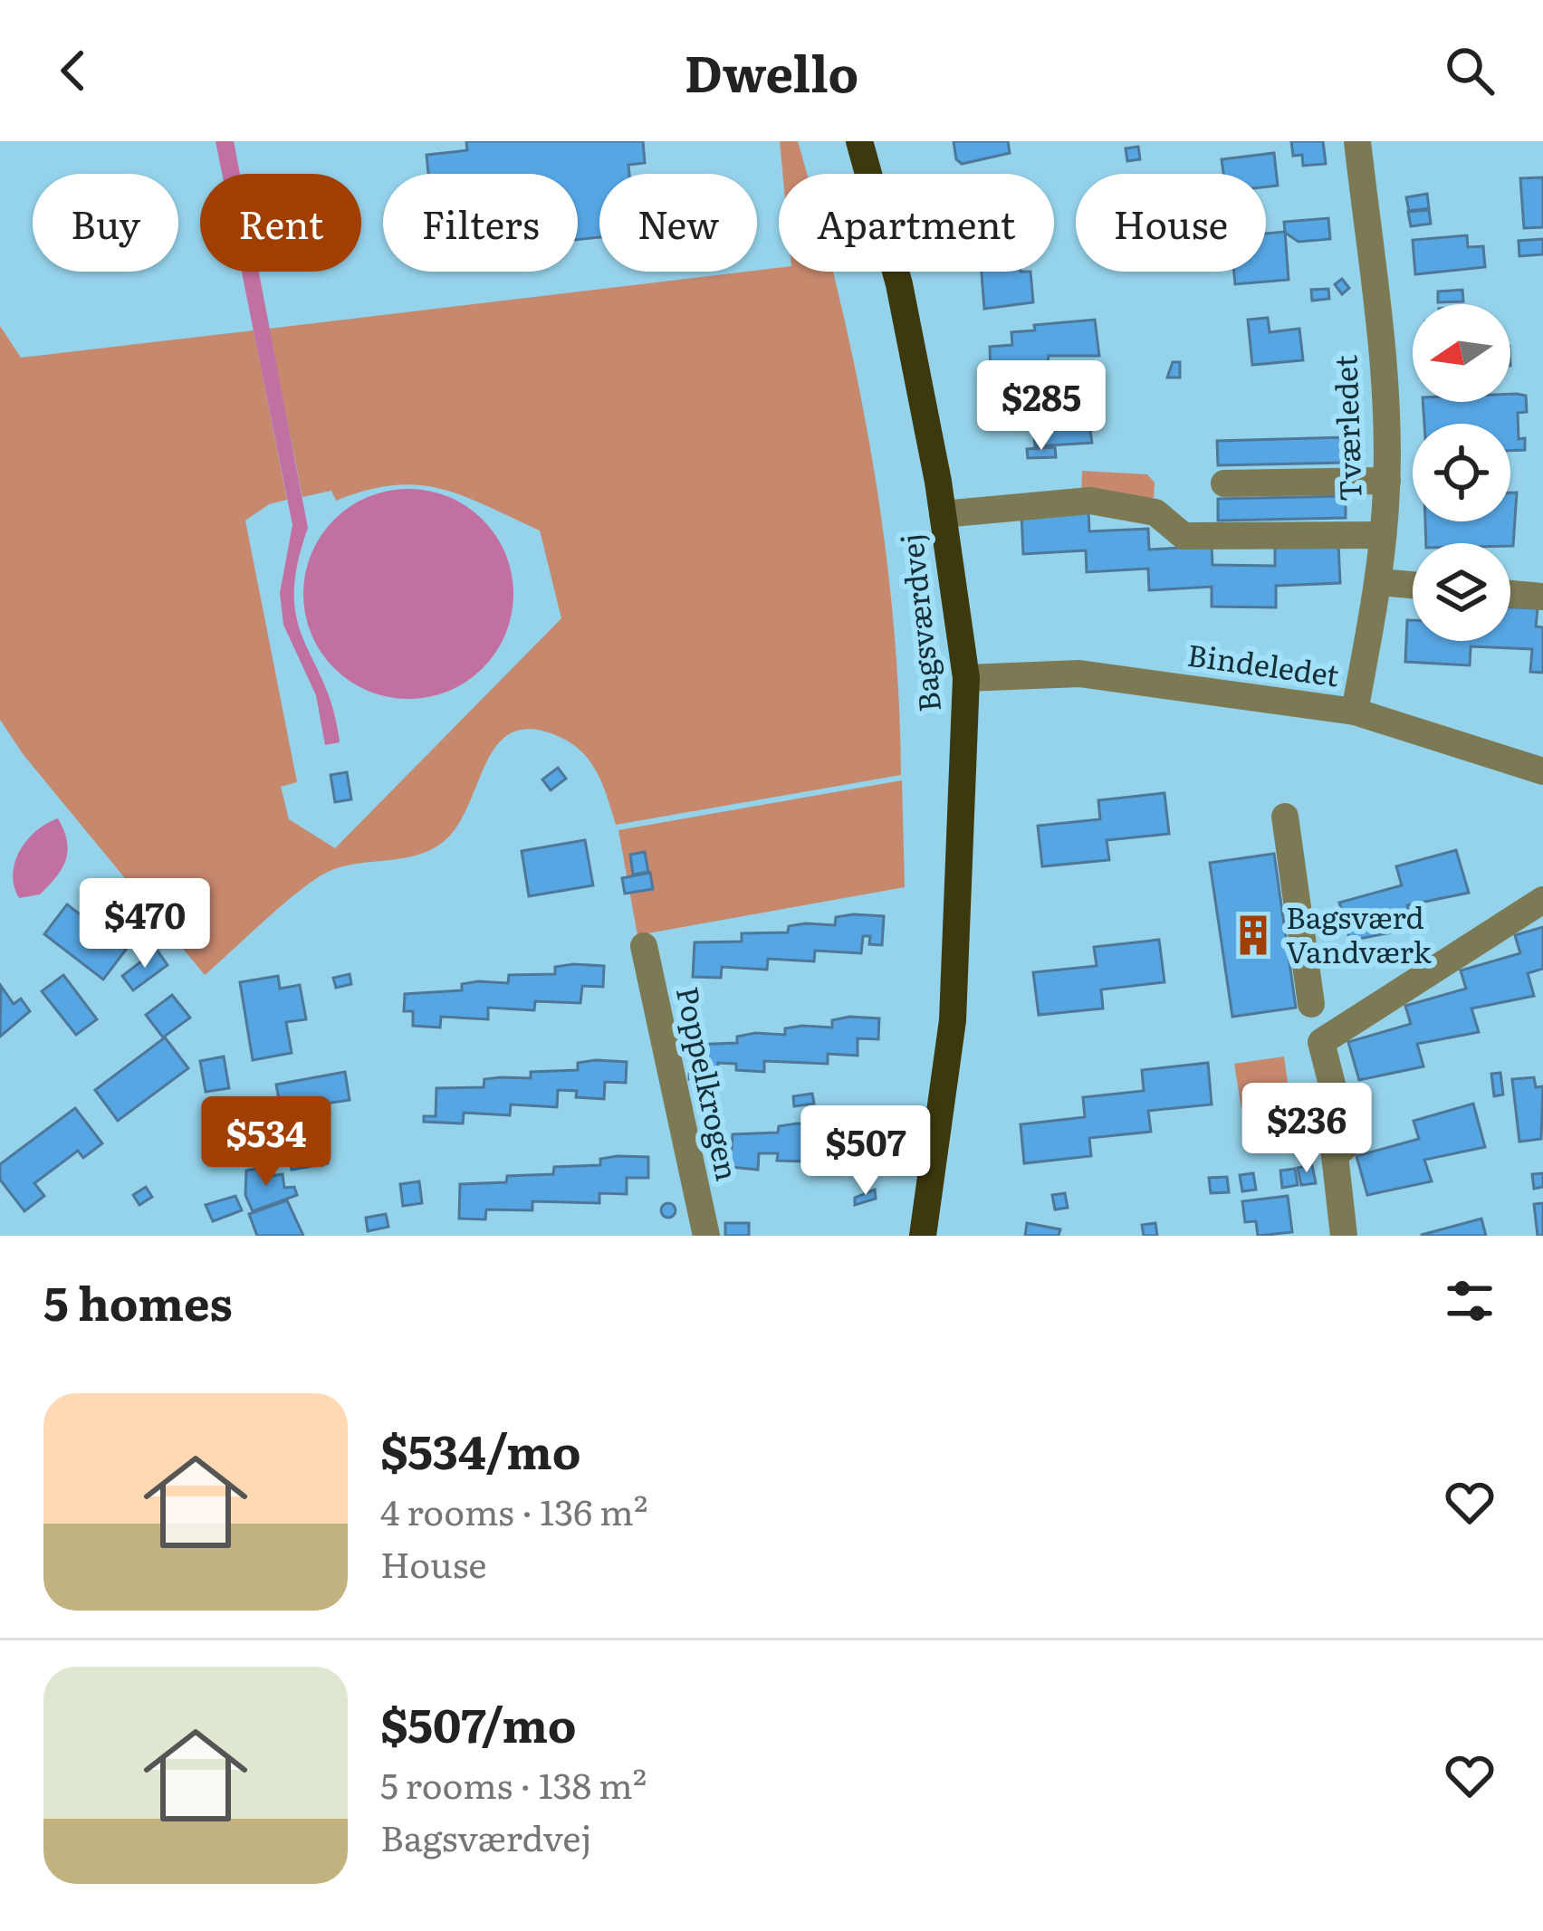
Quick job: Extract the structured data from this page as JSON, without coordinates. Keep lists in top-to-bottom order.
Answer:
{
  "streets": {
    "main road": ["Bagsværdvej"],
    "street": ["Tværledet", "Bindeledet", "Poppelkrogen"]
  },
  "crossings": [
    ["Tværledet", "Bindeledet"],
    ["Bagsværdvej", "Bindeledet"]
  ],
  "places": {
    "building": ["Bagsværd Vandværk"]
  },
  "north": "left",
  "page": {
    "header": "Dwello",
    "chip": [
      "Buy",
      "Rent",
      "Filters",
      "New",
      "Apartment",
      "House"
    ],
    "price": [
      "$285",
      "$470",
      "$236",
      "$534",
      "$507"
    ],
    "heading": "5 homes",
    "list": [
      {
        "name": "$534/mo",
        "note": "4 rooms · 136 m² · House"
      },
      {
        "name": "$507/mo",
        "note": "5 rooms · 138 m² · Bagsværdvej"
      }
    ]
  }
}
